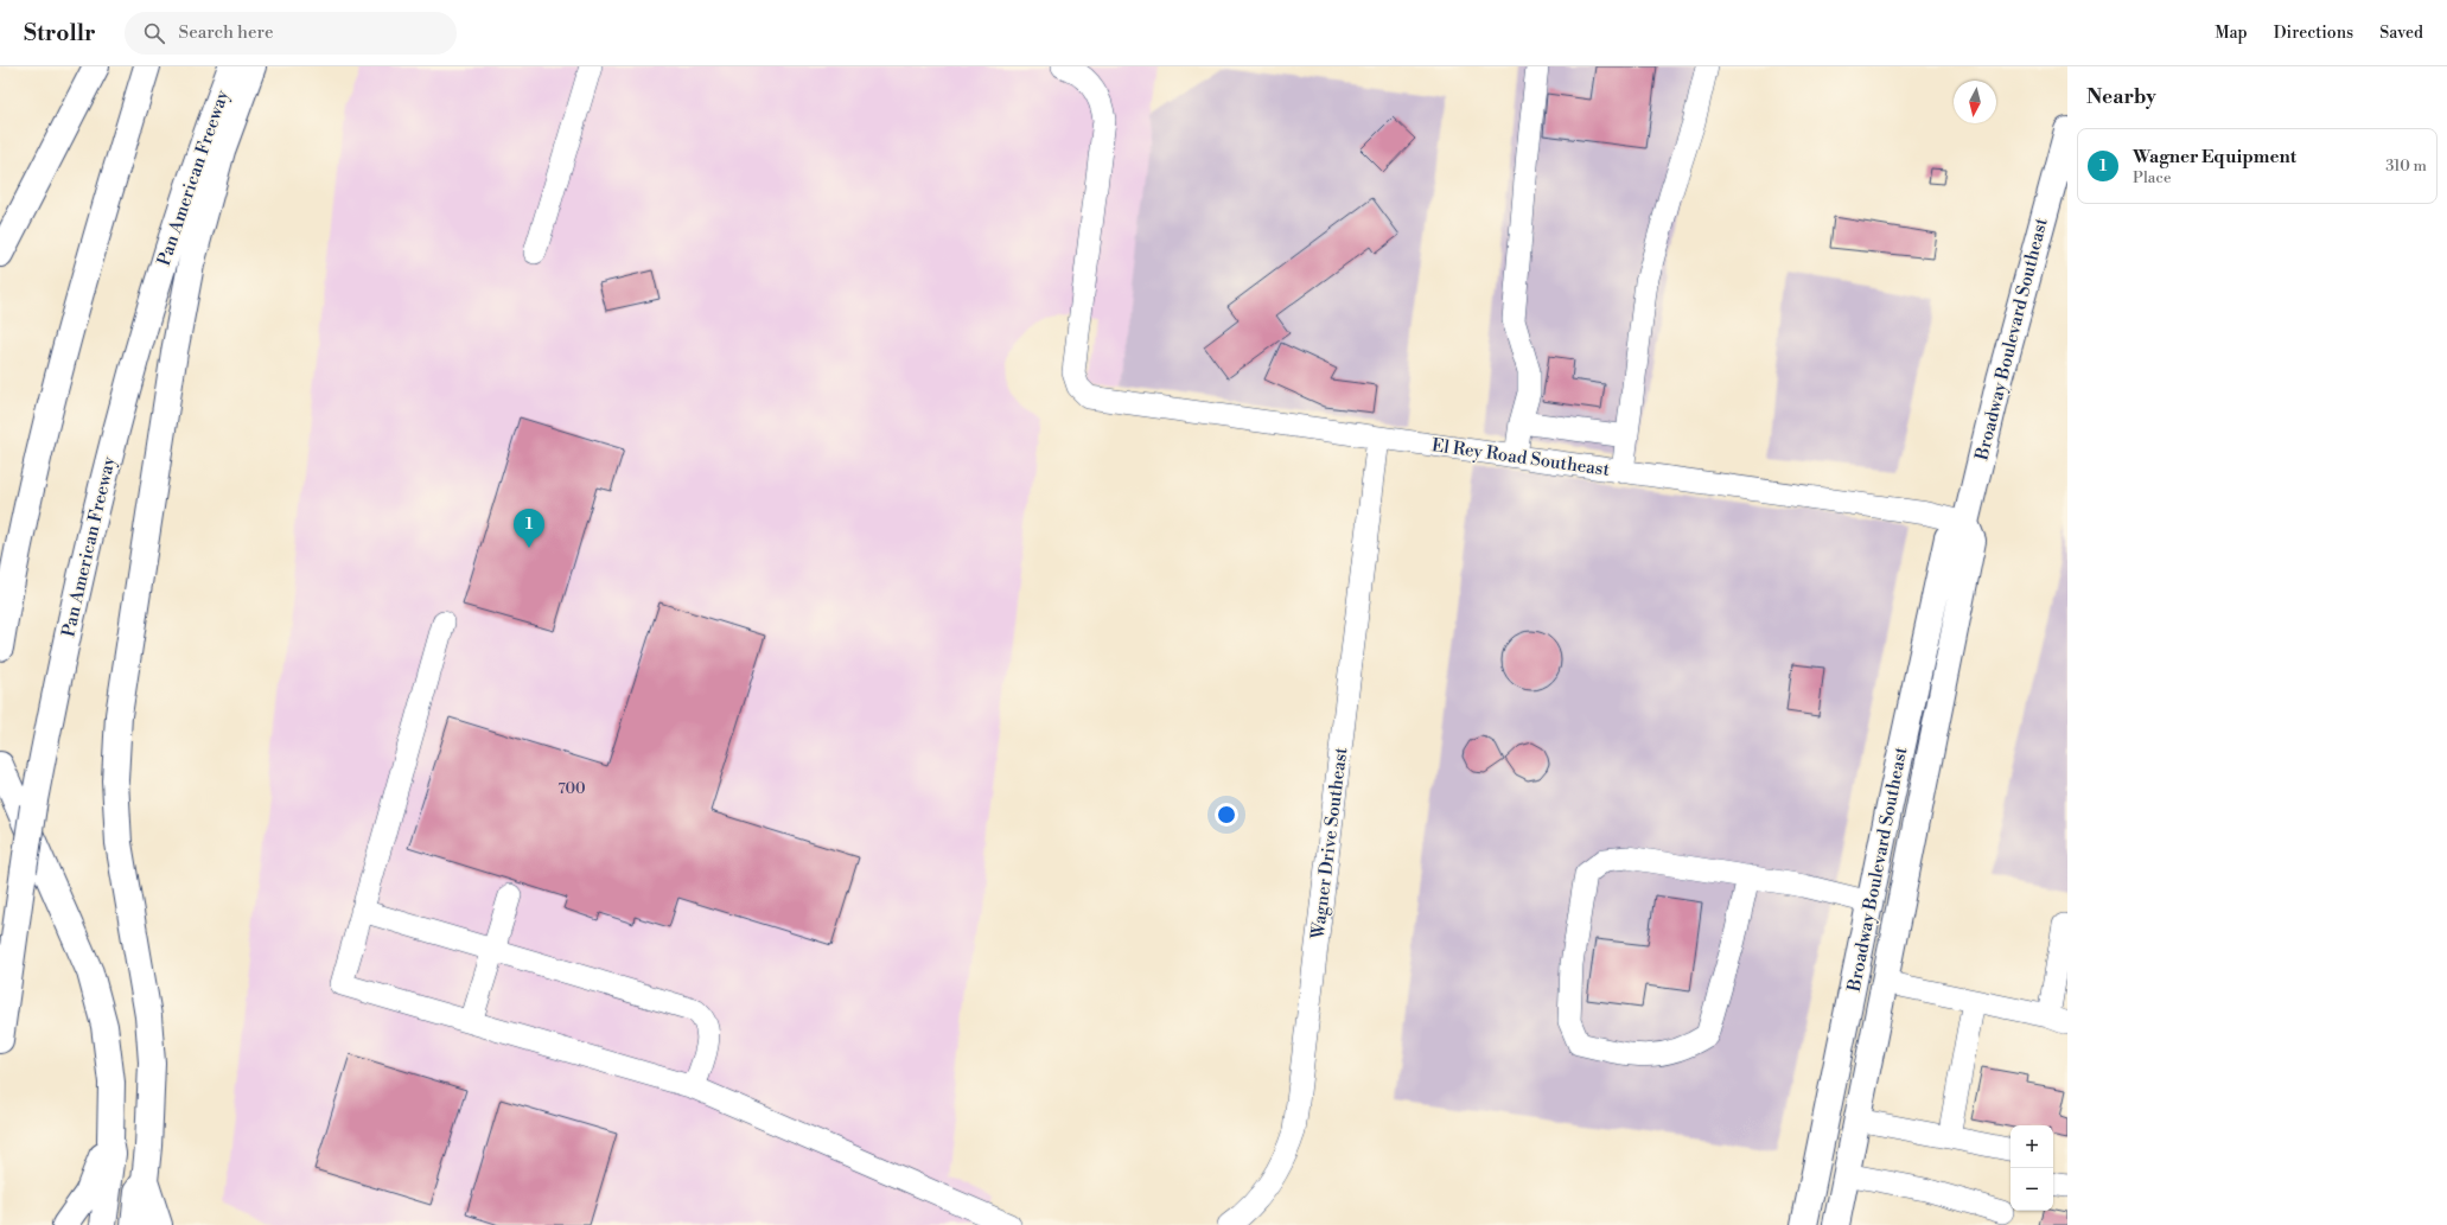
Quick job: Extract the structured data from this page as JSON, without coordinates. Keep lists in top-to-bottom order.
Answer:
{
  "streets": {
    "main road": ["Pan American Freeway", "Broadway Boulevard Southeast"],
    "street": ["El Rey Road Southeast", "Wagner Drive Southeast"]
  },
  "crossings": [
    ["Broadway Boulevard Southeast", "El Rey Road Southeast"],
    ["El Rey Road Southeast", "Wagner Drive Southeast"]
  ],
  "house_numbers": ["700"],
  "north": "bottom",
  "page": {
    "header": "Strollr",
    "search": "Search here",
    "nav": ["Map", "Directions", "Saved"],
    "heading": "Nearby",
    "list": [
      {
        "mark": "1",
        "name": "Wagner Equipment",
        "note": "Place",
        "value": "310 m"
      }
    ],
    "pins": "1",
    "map_buttons": ["+", "−"]
  }
}
